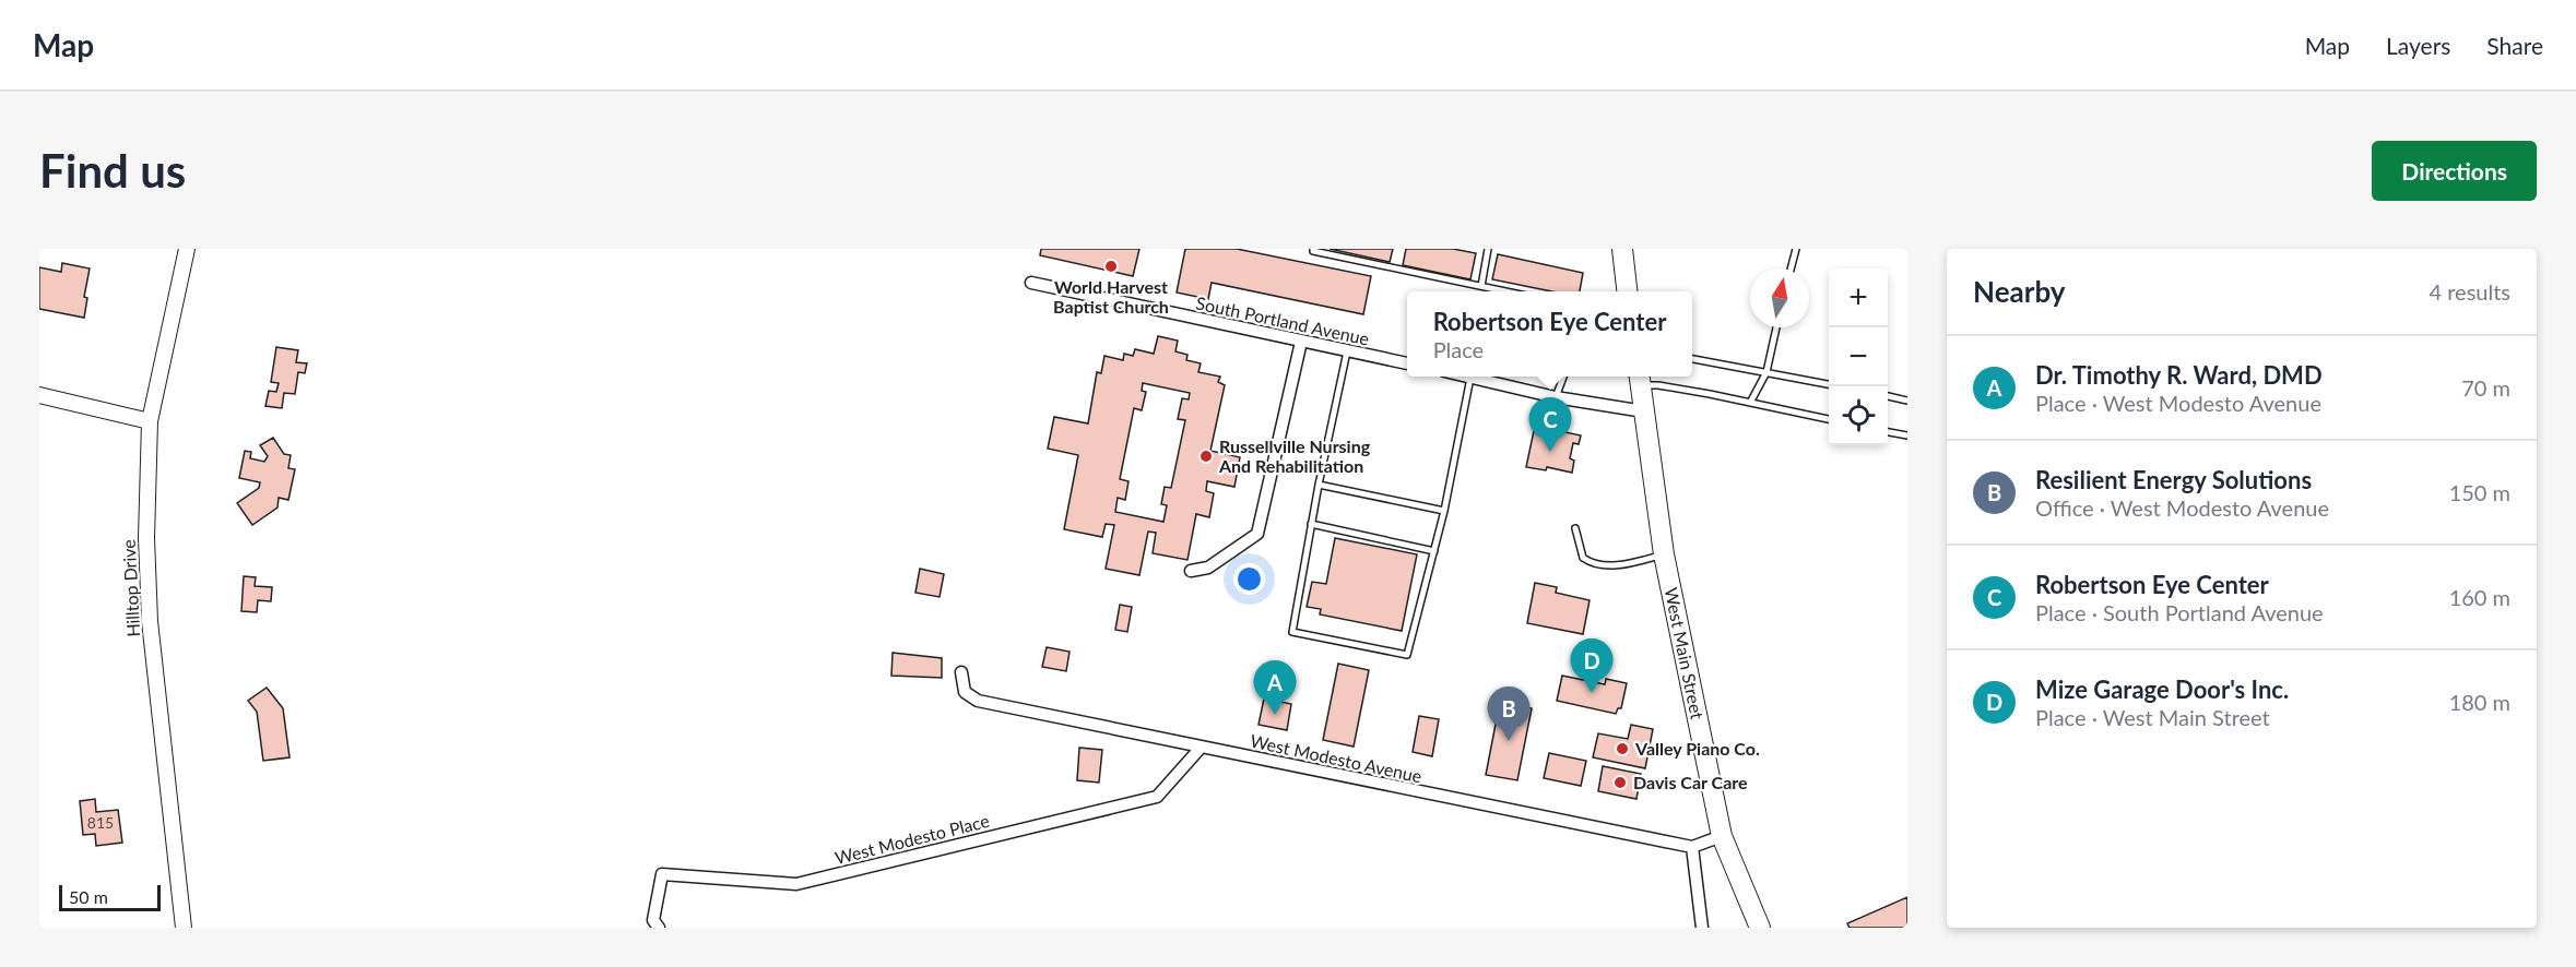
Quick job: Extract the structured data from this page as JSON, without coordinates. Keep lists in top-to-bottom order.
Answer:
{
  "streets": {
    "main road": ["West Main Street"],
    "street": [
      "South Portland Avenue",
      "Hilltop Drive",
      "West Modesto Avenue",
      "West Modesto Place"
    ]
  },
  "crossings": [
    ["West Modesto Avenue", "West Modesto Place"]
  ],
  "places": [
    "World Harvest Baptist Church",
    "Russellville Nursing And Rehabilitation",
    "Valley Piano Co.",
    "Davis Car Care"
  ],
  "house_numbers": ["815"],
  "scale_bar": "50 m",
  "north": "top",
  "page": {
    "header": "Map",
    "nav": ["Map", "Layers", "Share"],
    "buttons": "Directions",
    "title": "Find us",
    "heading": ["Nearby", "4 results"],
    "map_buttons": ["+", "−"],
    "popup": ["Robertson Eye Center", "Place"],
    "list": [
      {
        "mark": "A",
        "name": "Dr. Timothy R. Ward, DMD",
        "note": "Place · West Modesto Avenue",
        "value": "70 m"
      },
      {
        "mark": "B",
        "name": "Resilient Energy Solutions",
        "note": "Office · West Modesto Avenue",
        "value": "150 m"
      },
      {
        "mark": "C",
        "name": "Robertson Eye Center",
        "note": "Place · South Portland Avenue",
        "value": "160 m"
      },
      {
        "mark": "D",
        "name": "Mize Garage Door's Inc.",
        "note": "Place · West Main Street",
        "value": "180 m"
      }
    ],
    "pins": [
      "C",
      "D",
      "A",
      "B"
    ],
    "scale": "50 m"
  }
}
